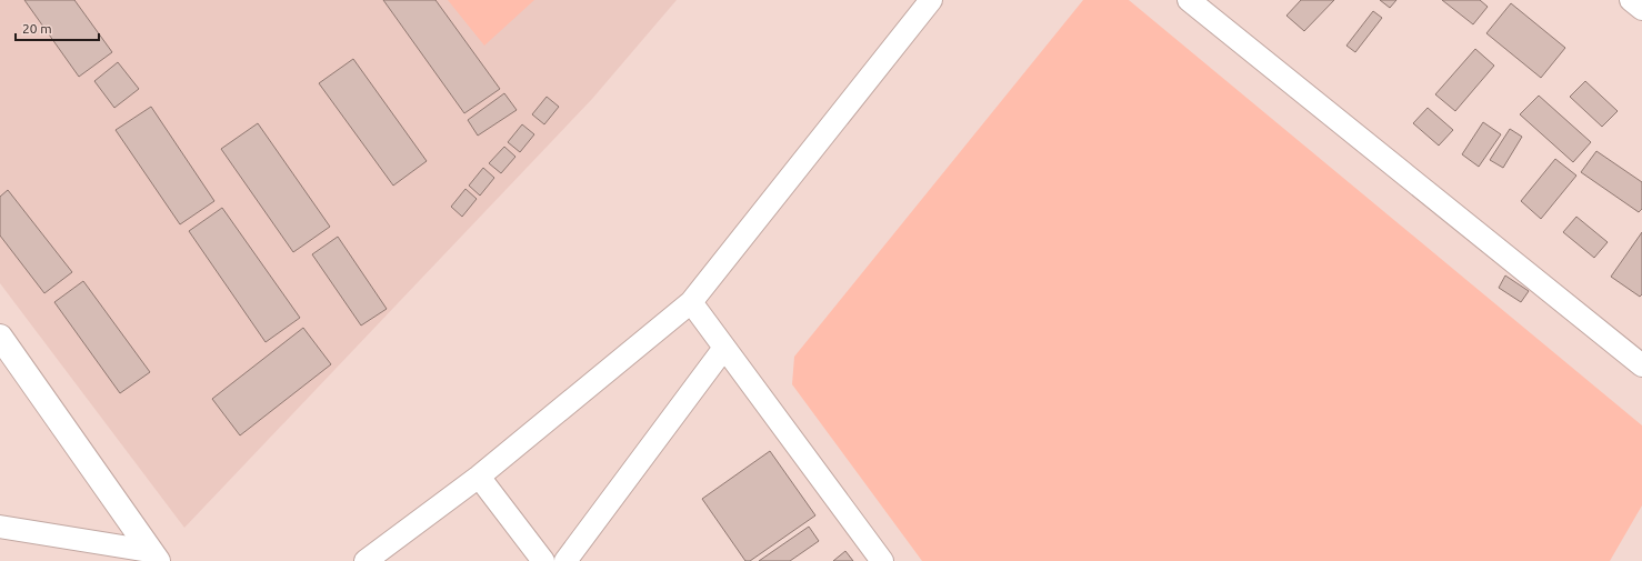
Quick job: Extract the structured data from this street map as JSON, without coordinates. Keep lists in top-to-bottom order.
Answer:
{
  "scale_bar": "20 m"
}
